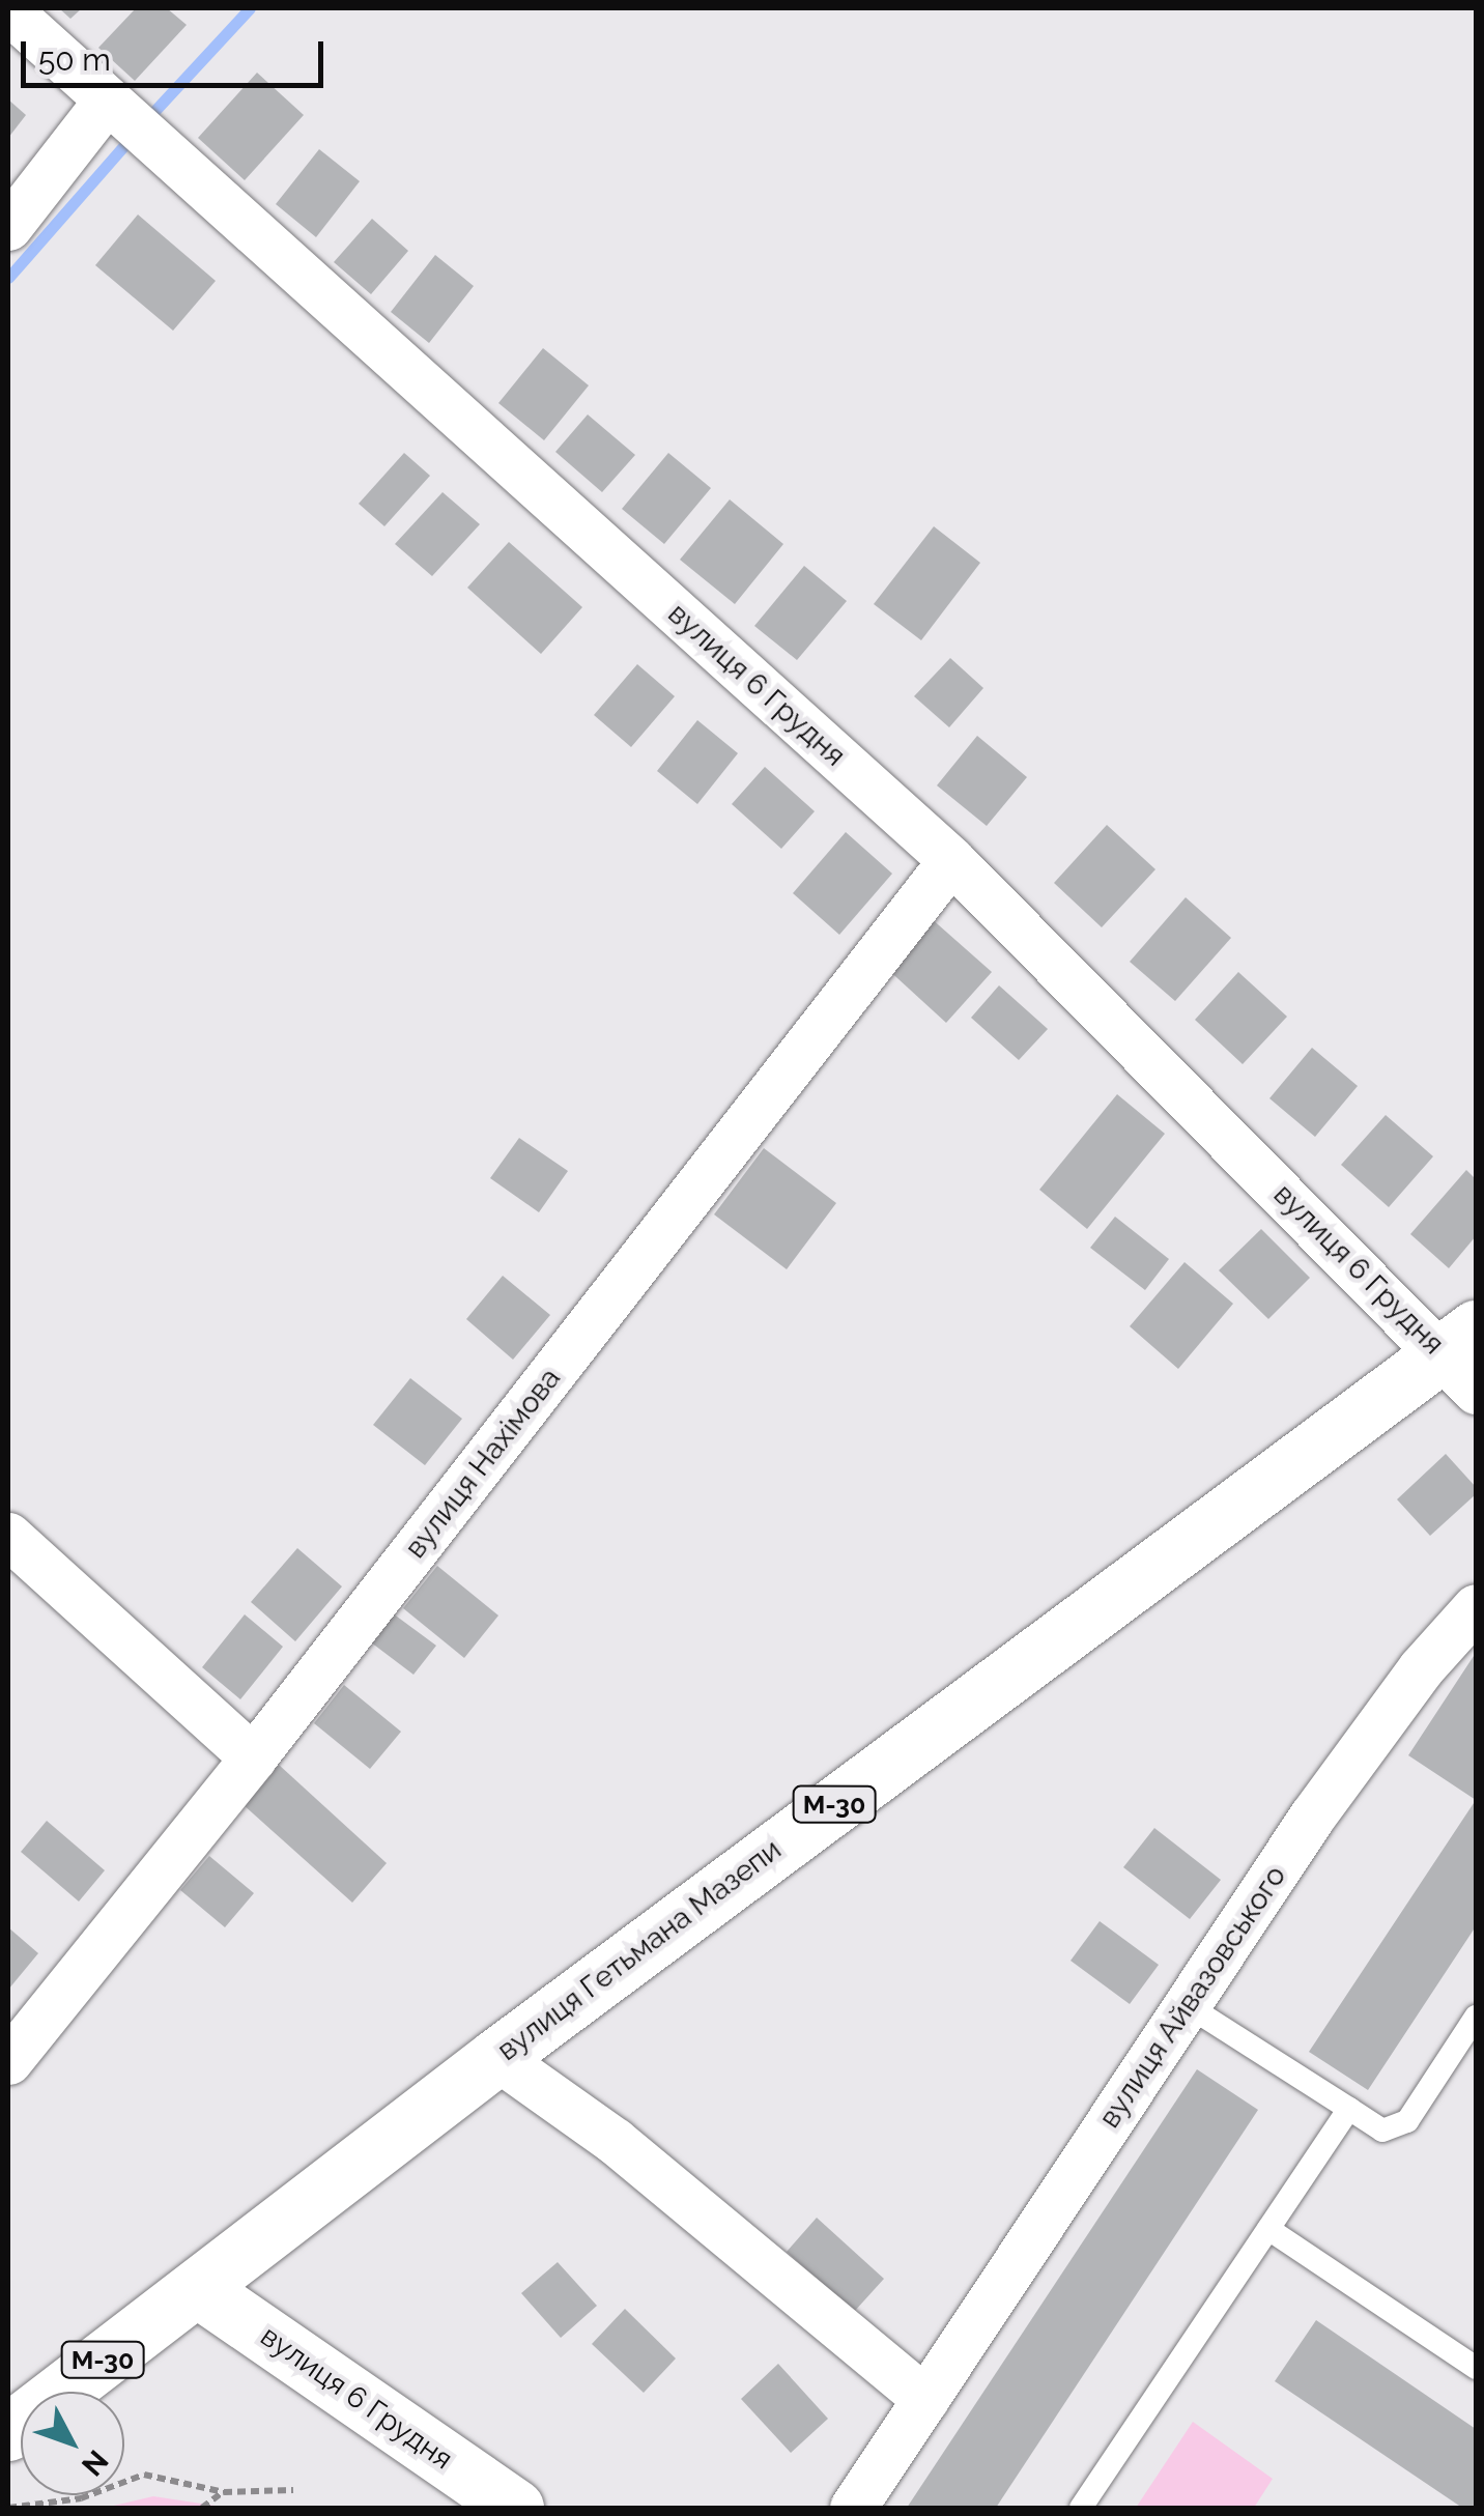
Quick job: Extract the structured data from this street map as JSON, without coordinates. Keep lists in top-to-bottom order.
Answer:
{
  "streets": {
    "main road": ["вулиця 6 Грудня", "М-30", "вулиця Гетьмана Мазепи"],
    "street": ["вулиця Нахімова", "вулиця Айвазовського"]
  },
  "crossings": [
    ["вулиця 6 Грудня", "вулиця Нахімова"],
    ["вулиця 6 Грудня", "вулиця Гетьмана Мазепи"]
  ],
  "scale_bar": "50 m",
  "north": "bottom right"
}
